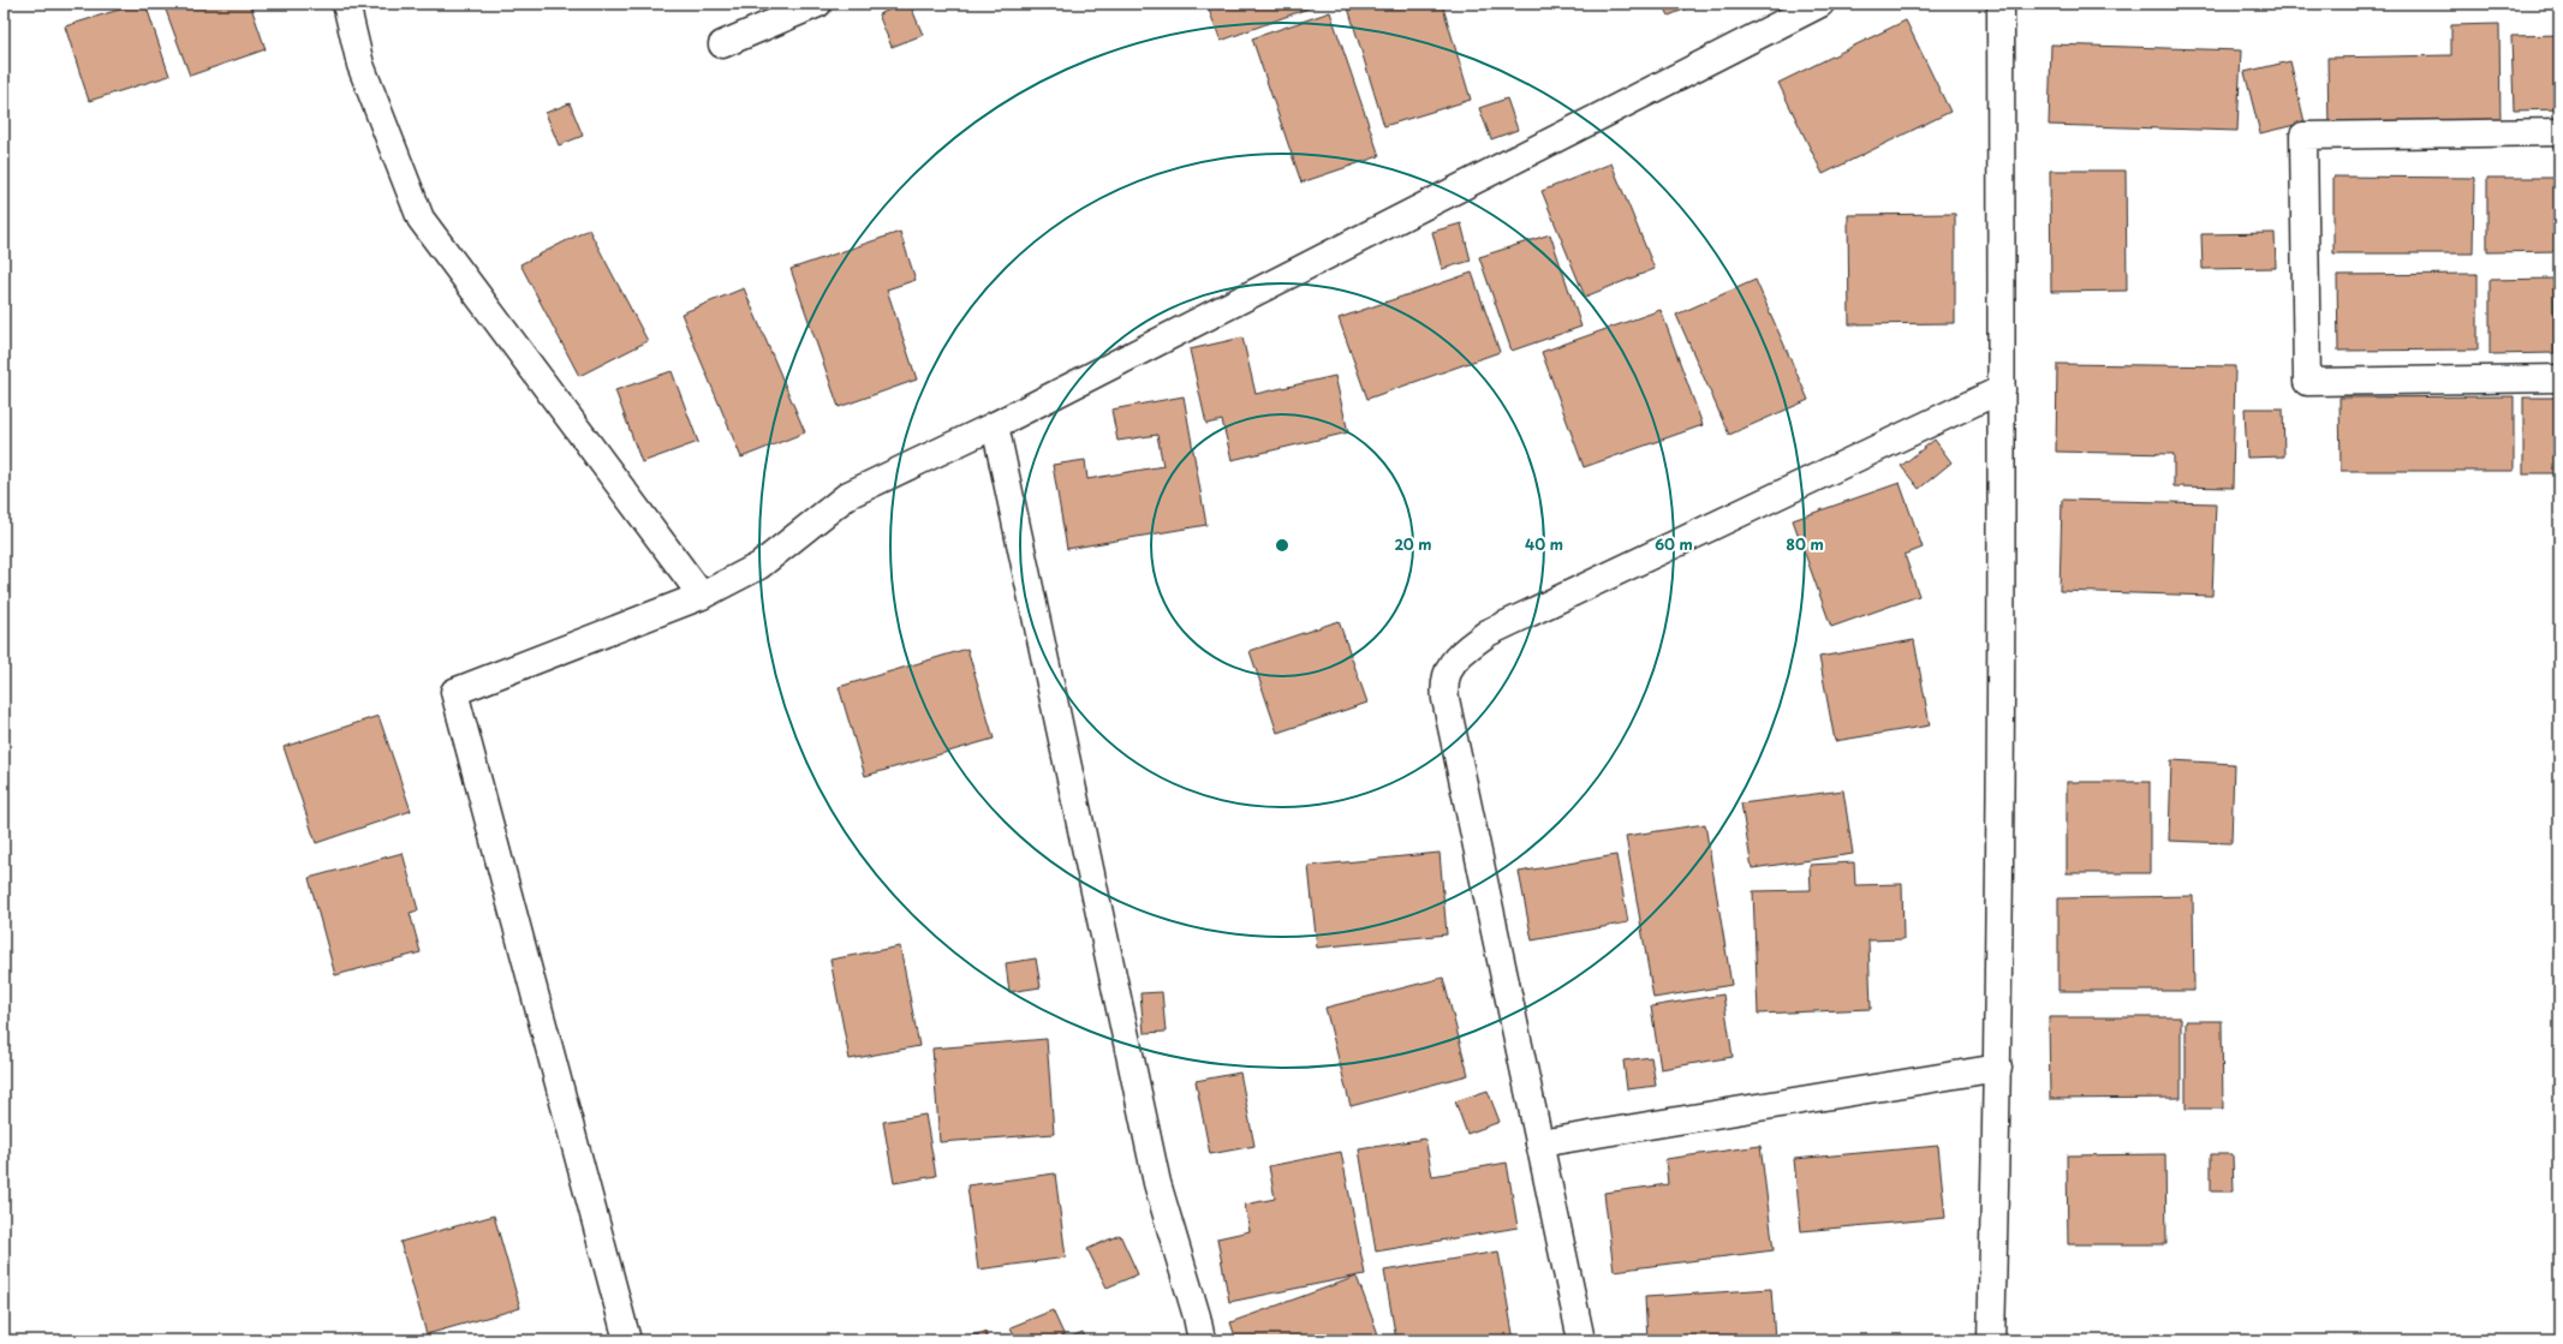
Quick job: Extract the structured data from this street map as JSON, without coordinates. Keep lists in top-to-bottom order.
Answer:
{
  "rings": [
    "20 m",
    "40 m",
    "60 m",
    "80 m"
  ]
}
